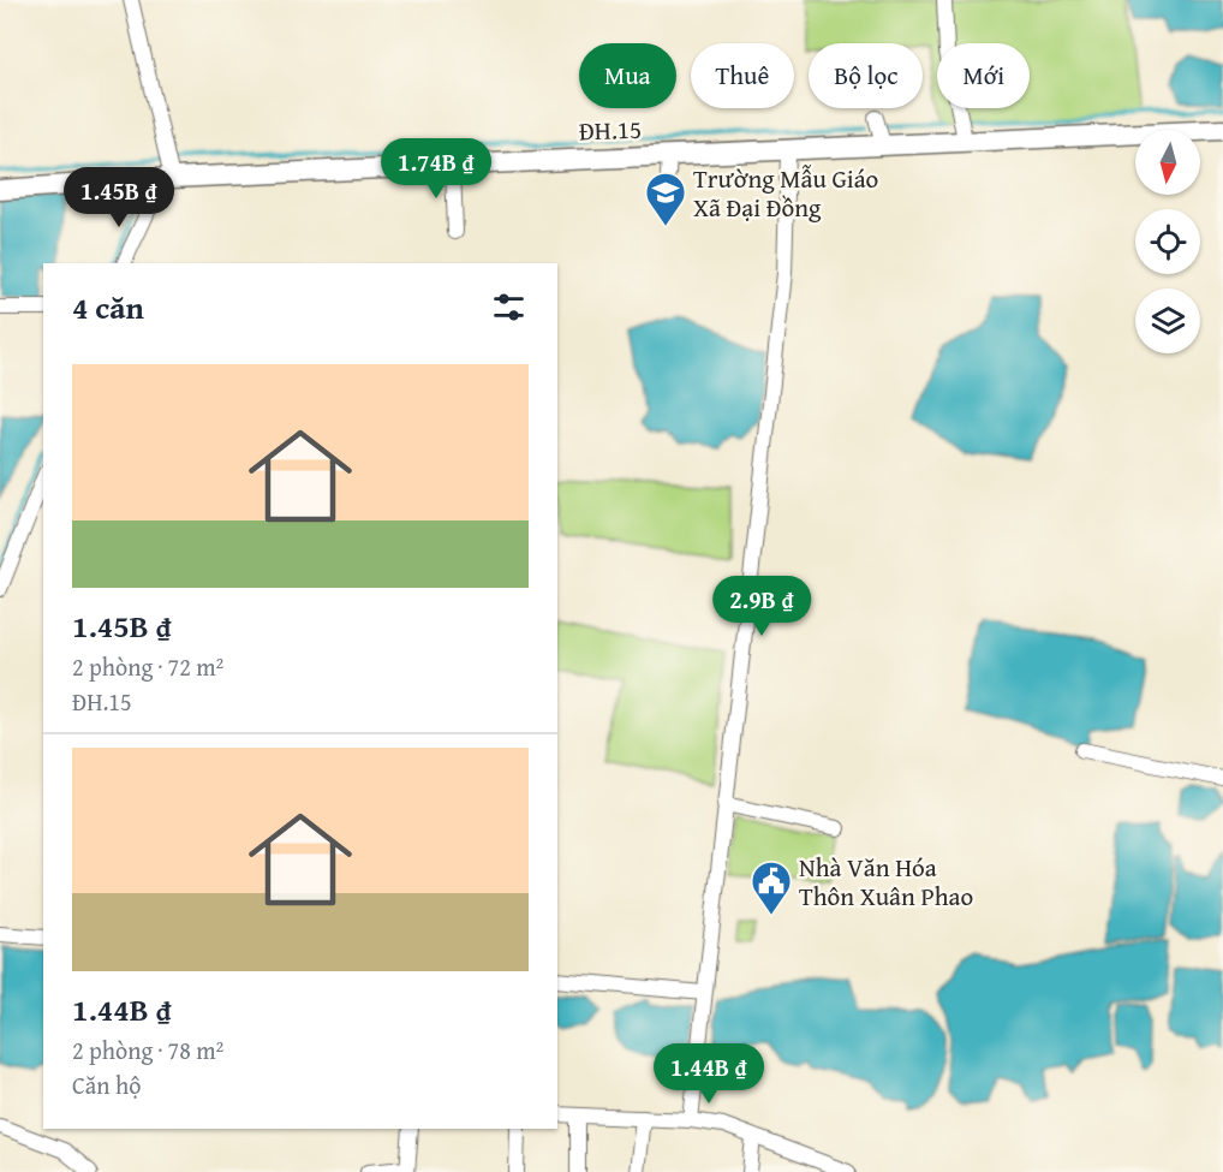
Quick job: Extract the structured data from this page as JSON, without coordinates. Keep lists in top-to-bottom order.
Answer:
{
  "streets": {
    "main road": ["ĐH.15"]
  },
  "places": {
    "school or university": ["Trường Mẫu Giáo Xã Đại Đồng"],
    "public building": ["Nhà Văn Hóa Thôn Xuân Phao"]
  },
  "north": "bottom",
  "page": {
    "chip": [
      "Mua",
      "Thuê",
      "Bộ lọc",
      "Mới"
    ],
    "price": [
      "1.74B ₫",
      "1.45B ₫",
      "2.9B ₫",
      "1.44B ₫"
    ],
    "heading": "4 căn",
    "list": [
      {
        "name": "1.45B ₫",
        "note": "2 phòng · 72 m² · ĐH.15"
      },
      {
        "name": "1.44B ₫",
        "note": "2 phòng · 78 m² · Căn hộ"
      }
    ]
  }
}
